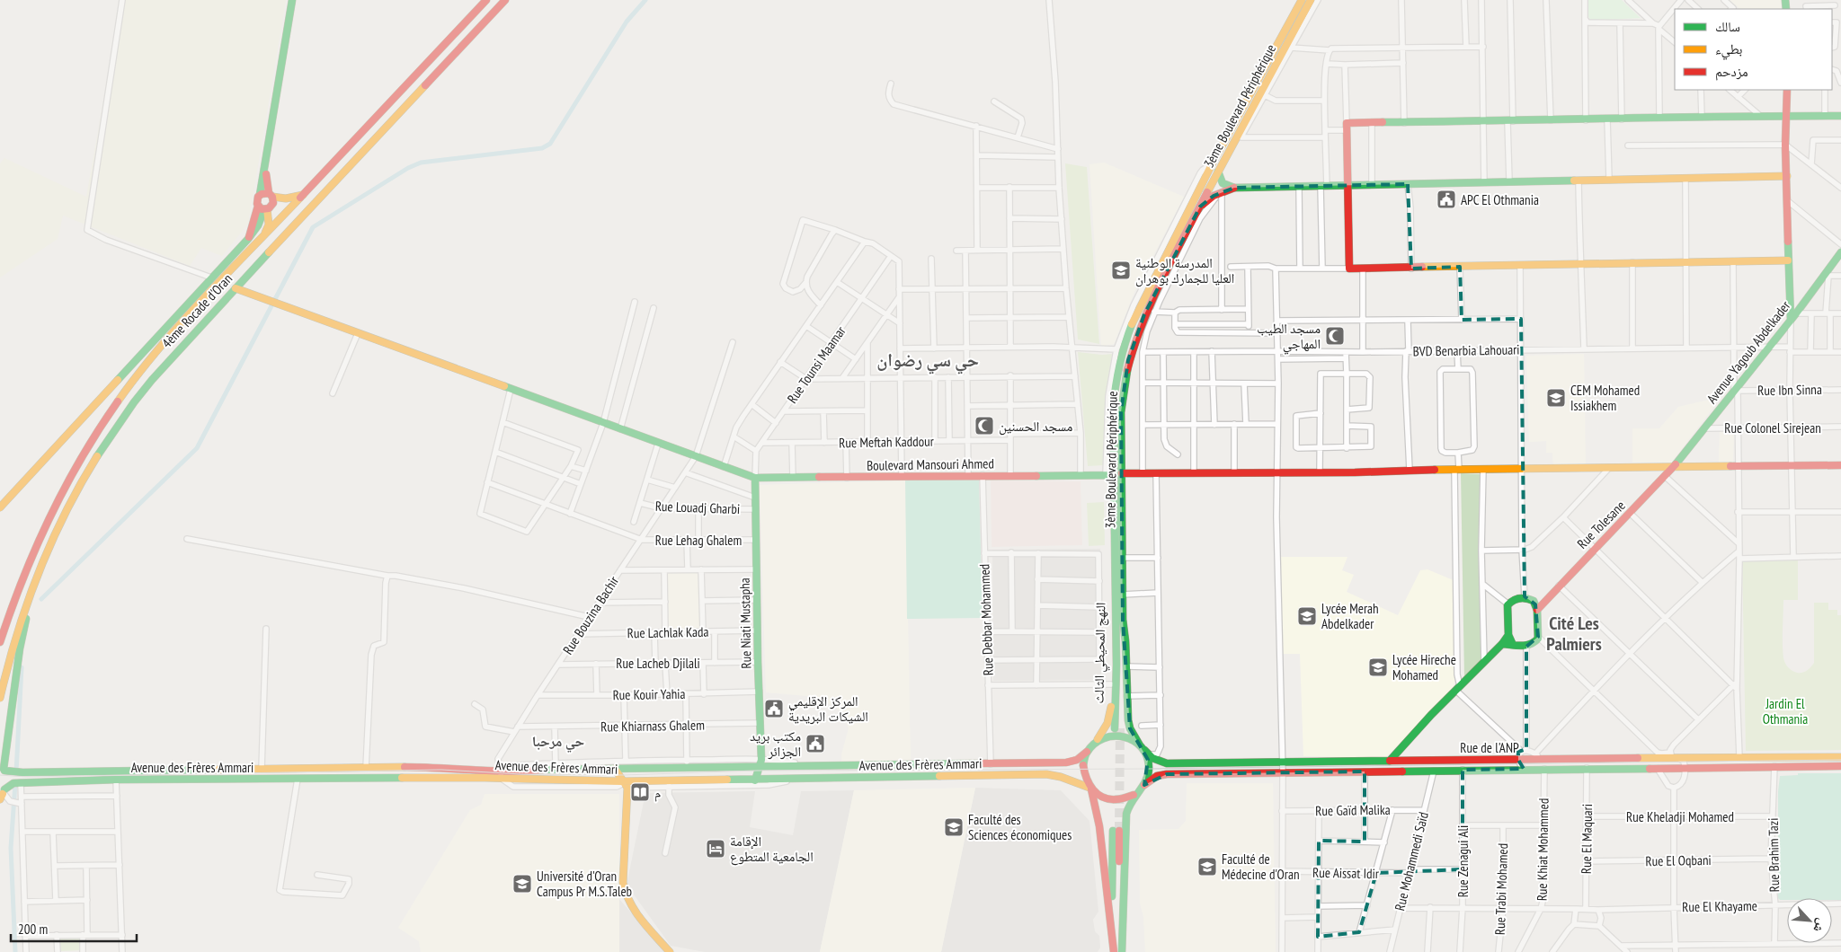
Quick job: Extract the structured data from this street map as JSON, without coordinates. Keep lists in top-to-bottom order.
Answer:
{
  "streets": {
    "main road": [
      "3ème Boulevard Périphérique",
      "4ème Rocade d'Oran",
      "Avenue Yagoub Abdelkader",
      "Boulevard Mansouri Ahmed",
      "Rue Tolesane",
      "Rue Niati Mustapha",
      "النهج المحيطي الثالث",
      "Rue de l'ANP",
      "Avenue des Frères Ammari"
    ],
    "street": [
      "BVD Benarbia Lahouari",
      "Rue Tounsi Maamar",
      "Rue Ibn Sinna",
      "Rue Colonel Sirejean",
      "Rue Meftah Kaddour",
      "Rue Louadj Gharbi",
      "Rue Lehag Ghalem",
      "Rue Bouzina Bachir",
      "Rue Debbar Mohammed",
      "Rue Lachlak Kada",
      "Rue Lacheb Djilali",
      "Rue Kouir Yahia",
      "Rue Khiarnass Ghalem",
      "Rue Gaïd Malika",
      "Rue Kheladji Mohamed",
      "Rue El Maquari",
      "Rue Khiat Mohammed",
      "Rue Brahim Tazi",
      "Rue El Oqbani",
      "Rue Mohammedi Saïd",
      "Rue Zenagui Ali",
      "Rue Aissat Idir",
      "Rue Trabi Mohamed",
      "Rue El Khayame"
    ]
  },
  "crossings": [
    ["3ème Boulevard Périphérique", "Boulevard Mansouri Ahmed"],
    ["3ème Boulevard Périphérique", "النهج المحيطي الثالث"],
    ["3ème Boulevard Périphérique", "Rue de l'ANP"],
    ["3ème Boulevard Périphérique", "Avenue des Frères Ammari"],
    ["4ème Rocade d'Oran", "Boulevard Mansouri Ahmed"],
    ["BVD Benarbia Lahouari", "Avenue Yagoub Abdelkader"],
    ["Avenue Yagoub Abdelkader", "Rue Ibn Sinna"],
    ["Avenue Yagoub Abdelkader", "Rue Colonel Sirejean"],
    ["Avenue Yagoub Abdelkader", "Rue Tolesane"],
    ["Rue Tounsi Maamar", "Rue Meftah Kaddour"],
    ["Rue Tounsi Maamar", "Boulevard Mansouri Ahmed"],
    ["Rue Tounsi Maamar", "Rue Niati Mustapha"],
    ["Boulevard Mansouri Ahmed", "Rue Bouzina Bachir"],
    ["Boulevard Mansouri Ahmed", "Rue Debbar Mohammed"],
    ["Boulevard Mansouri Ahmed", "Rue Niati Mustapha"],
    ["Rue Louadj Gharbi", "Rue Bouzina Bachir"],
    ["Rue Louadj Gharbi", "Rue Niati Mustapha"],
    ["Rue Lehag Ghalem", "Rue Bouzina Bachir"],
    ["Rue Lehag Ghalem", "Rue Niati Mustapha"],
    ["Rue Bouzina Bachir", "Rue Lachlak Kada"],
    ["Rue Bouzina Bachir", "Rue Lacheb Djilali"],
    ["Rue Bouzina Bachir", "Rue Kouir Yahia"],
    ["Rue Bouzina Bachir", "Rue Khiarnass Ghalem"],
    ["Rue Bouzina Bachir", "Avenue des Frères Ammari"],
    ["Rue Debbar Mohammed", "Avenue des Frères Ammari"],
    ["Rue Niati Mustapha", "Rue Lachlak Kada"],
    ["Rue Niati Mustapha", "Rue Lacheb Djilali"],
    ["Rue Niati Mustapha", "Rue Kouir Yahia"],
    ["Rue Niati Mustapha", "Rue Khiarnass Ghalem"],
    ["Rue Niati Mustapha", "Avenue des Frères Ammari"],
    ["النهج المحيطي الثالث", "Rue de l'ANP"],
    ["النهج المحيطي الثالث", "Avenue des Frères Ammari"],
    ["Rue de l'ANP", "Avenue des Frères Ammari"],
    ["Rue de l'ANP", "Rue El Maquari"],
    ["Rue de l'ANP", "Rue Khiat Mohammed"],
    ["Rue de l'ANP", "Rue Brahim Tazi"],
    ["Rue de l'ANP", "Rue Mohammedi Saïd"],
    ["Rue de l'ANP", "Rue Zenagui Ali"],
    ["Rue Gaïd Malika", "Rue Mohammedi Saïd"],
    ["Rue Kheladji Mohamed", "Rue El Maquari"],
    ["Rue Kheladji Mohamed", "Rue Brahim Tazi"],
    ["Rue El Maquari", "Rue El Oqbani"],
    ["Rue El Maquari", "Rue El Khayame"],
    ["Rue Khiat Mohammed", "Rue El Khayame"],
    ["Rue Brahim Tazi", "Rue El Oqbani"],
    ["Rue Brahim Tazi", "Rue El Khayame"],
    ["Rue Mohammedi Saïd", "Rue Aissat Idir"],
    ["Rue Mohammedi Saïd", "Rue El Khayame"],
    ["Rue Zenagui Ali", "Rue Aissat Idir"],
    ["Rue Zenagui Ali", "Rue El Khayame"],
    ["Rue Trabi Mohamed", "Rue El Khayame"]
  ],
  "districts": ["حي سي رضوان", "Cité Les Palmiers", "حي مرحبا"],
  "parks": ["Jardin El Othmania"],
  "places": {
    "public building": ["APC El Othmania", "المركز الإقليمي الشيكات البريدية", "مكتب بريد الجزائر"],
    "school or university": [
      "المدرسة الوطنية العليا للجمارك بوهران",
      "CEM Mohamed Issiakhem",
      "Lycée Merah Abdelkader",
      "Lycée Hireche Mohamed",
      "Faculté des Sciences économiques",
      "Faculté de Médecine d'Oran",
      "Université d'Oran Campus Pr M.S.Taleb"
    ],
    "mosque": ["مسجد الطيب المهاجي", "مسجد الحسنين"],
    "library": ["م"],
    "hotel": ["الإقامة الجامعية المتطوع"]
  },
  "legend": ["سالك", "بطيء", "مزدحم"],
  "scale_bar": "200 m",
  "north": "bottom right"
}
